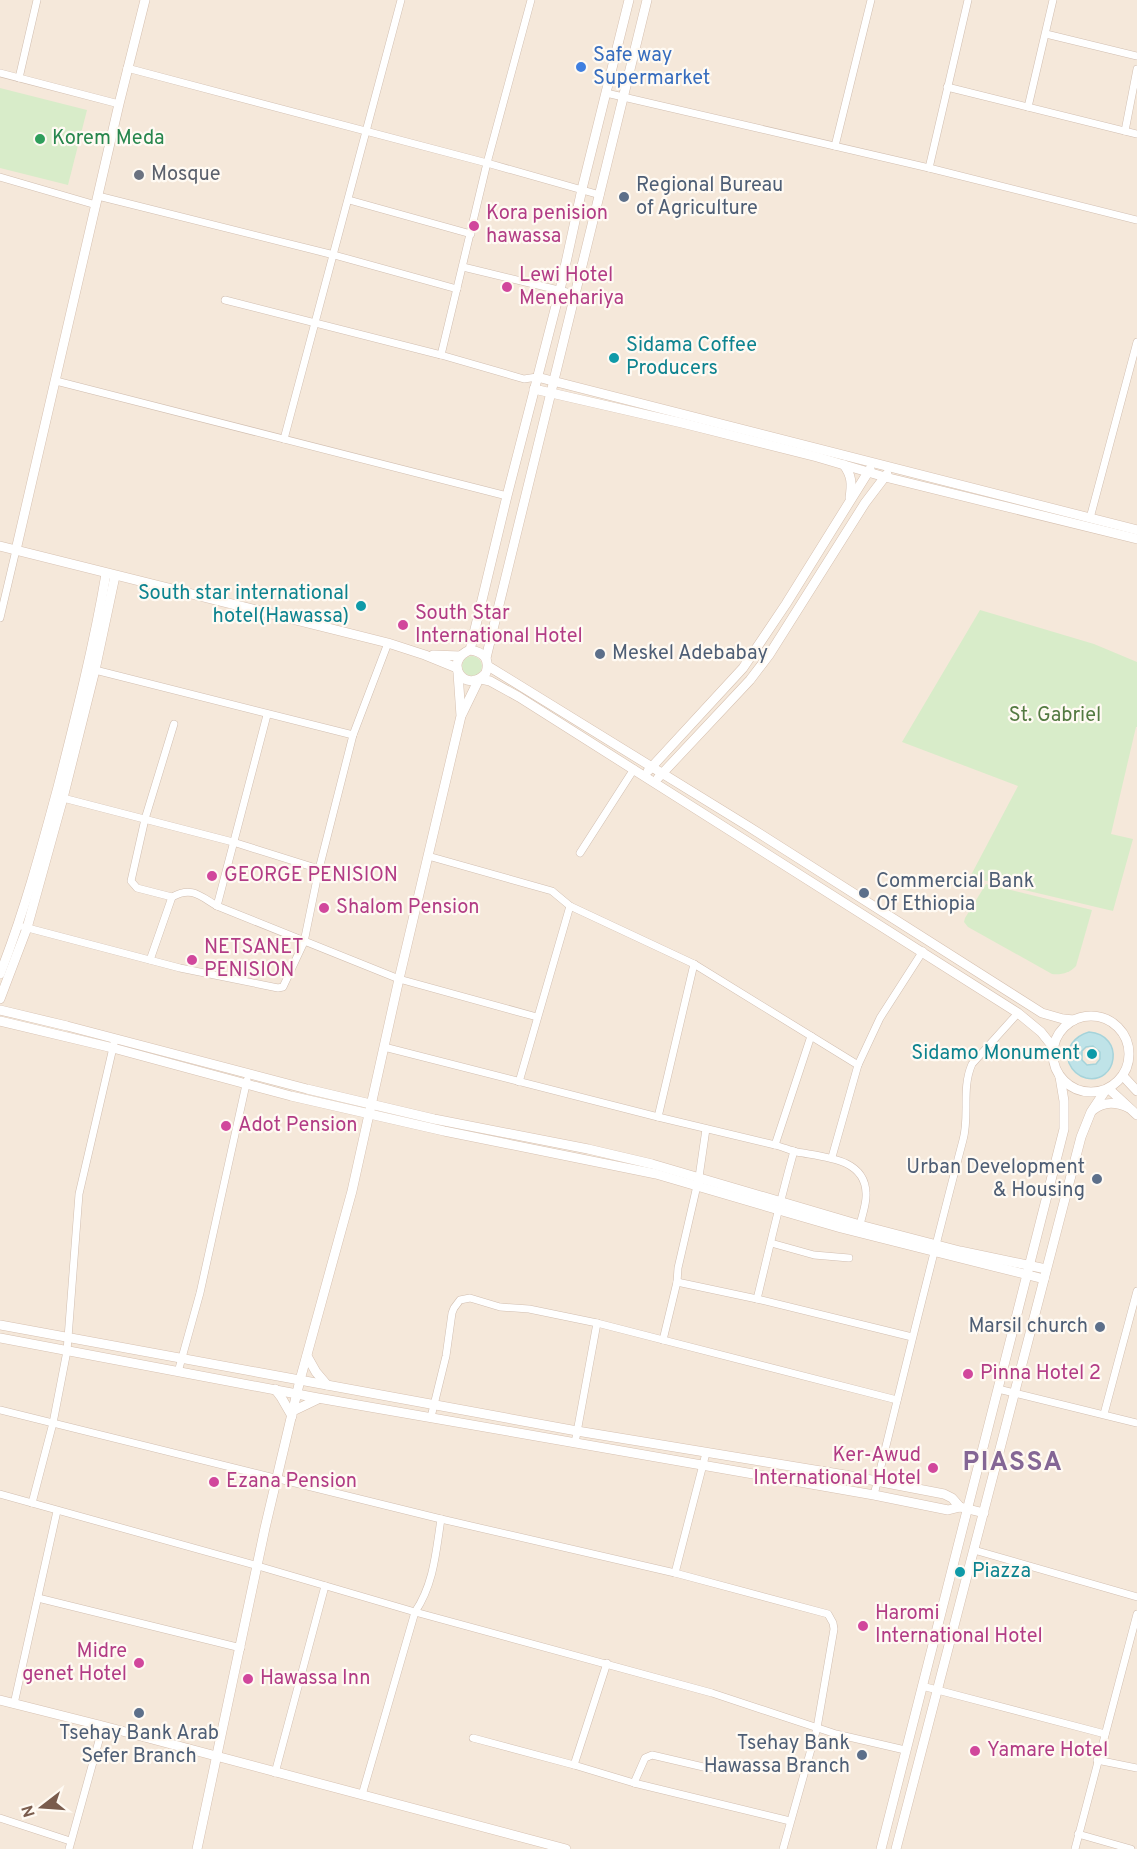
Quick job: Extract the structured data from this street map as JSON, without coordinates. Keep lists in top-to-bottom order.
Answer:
{
  "districts": ["PIASSA"],
  "parks": ["St. Gabriel"],
  "places": [
    "Safe way Supermarket",
    "Korem Meda",
    "Mosque",
    "Regional Bureau of Agriculture",
    "Kora penision hawassa",
    "Lewi Hotel Menehariya",
    "Sidama Coffee Producers",
    "South star international hotel(Hawassa)",
    "South Star International Hotel",
    "Meskel Adebabay",
    "GEORGE PENISION",
    "Commercial Bank Of Ethiopia",
    "Shalom Pension",
    "NETSANET PENISION",
    "Sidamo Monument",
    "Adot Pension",
    "Urban Development & Housing",
    "Marsil church",
    "Pinna Hotel 2",
    "Ker-Awud International Hotel",
    "Ezana Pension",
    "Piazza",
    "Haromi International Hotel",
    "Midre genet Hotel",
    "Hawassa Inn",
    "Tsehay Bank Arab Sefer Branch",
    "Yamare Hotel",
    "Tsehay Bank Hawassa Branch"
  ],
  "north": "left"
}
